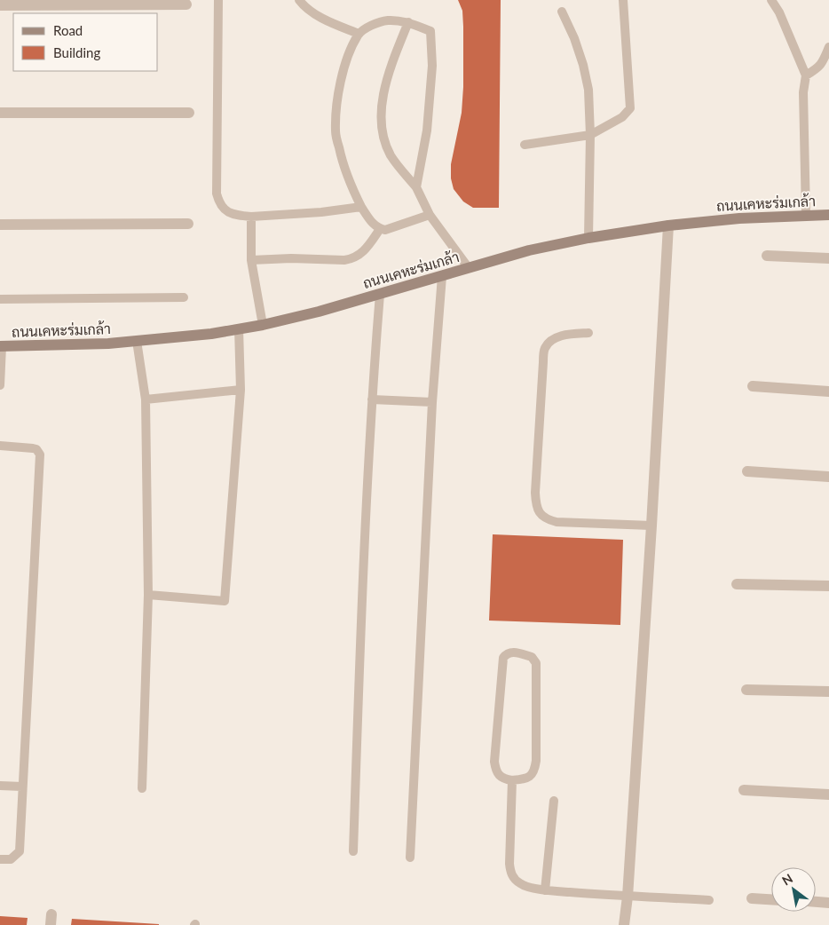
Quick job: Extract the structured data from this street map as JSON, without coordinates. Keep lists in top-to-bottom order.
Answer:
{
  "streets": {
    "street": ["ถนนเคหะร่มเกล้า"]
  },
  "legend": ["Road", "Building"],
  "north": "top left"
}
